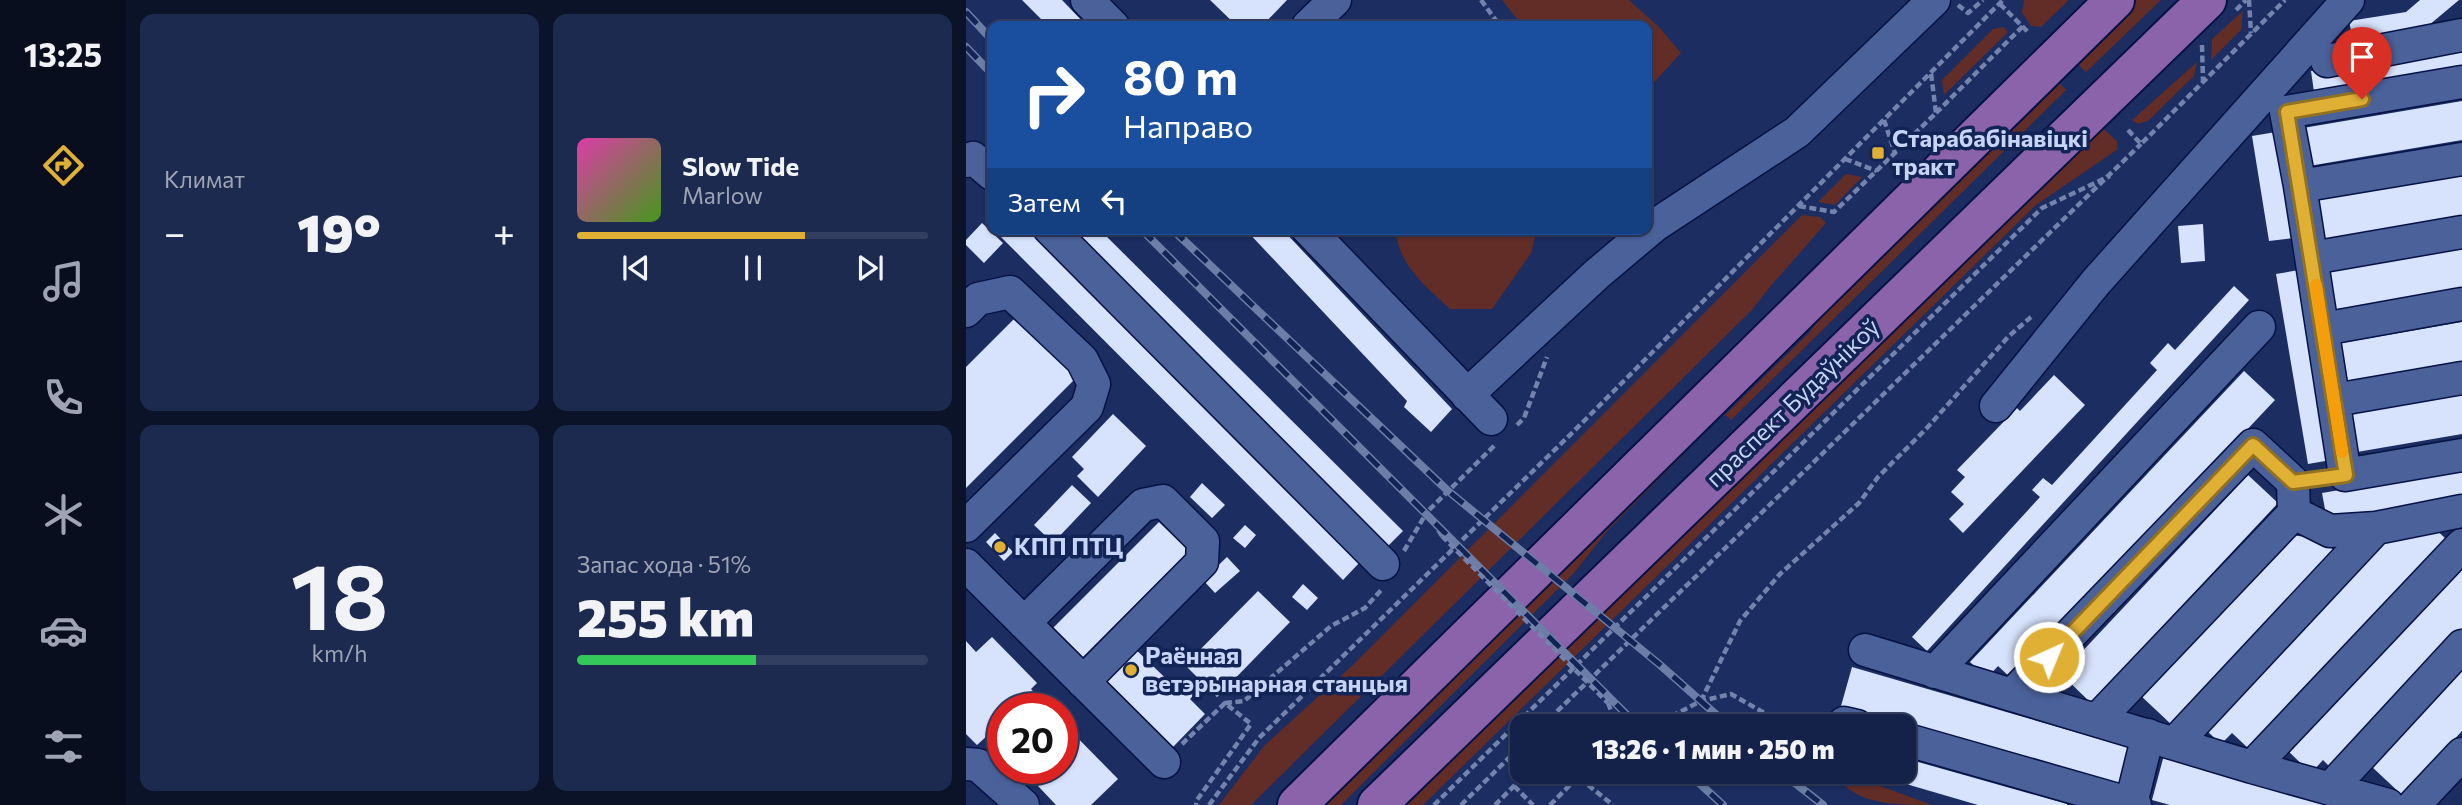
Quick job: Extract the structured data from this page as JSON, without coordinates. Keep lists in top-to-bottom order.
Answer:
{
  "streets": {
    "main road": ["праспект Будаўнікоў"]
  },
  "places": {
    "transit": ["Старабабінавіцкі тракт"],
    "other": ["КПП ПТЦ", "Раённая ветэрынарная станцыя"]
  },
  "page": {
    "tabs": "13:25",
    "tile": [
      "Климат",
      ["18", "km/h"],
      ["Запас хода · 51%", "255 km"]
    ],
    "turn": ["80 m", "Направо"],
    "song": ["Slow Tide", "Marlow"],
    "then": "Затем",
    "heat": ["−", "19°", "+"],
    "limit": "20",
    "trip": "13:26 · 1 мин · 250 m"
  }
}
